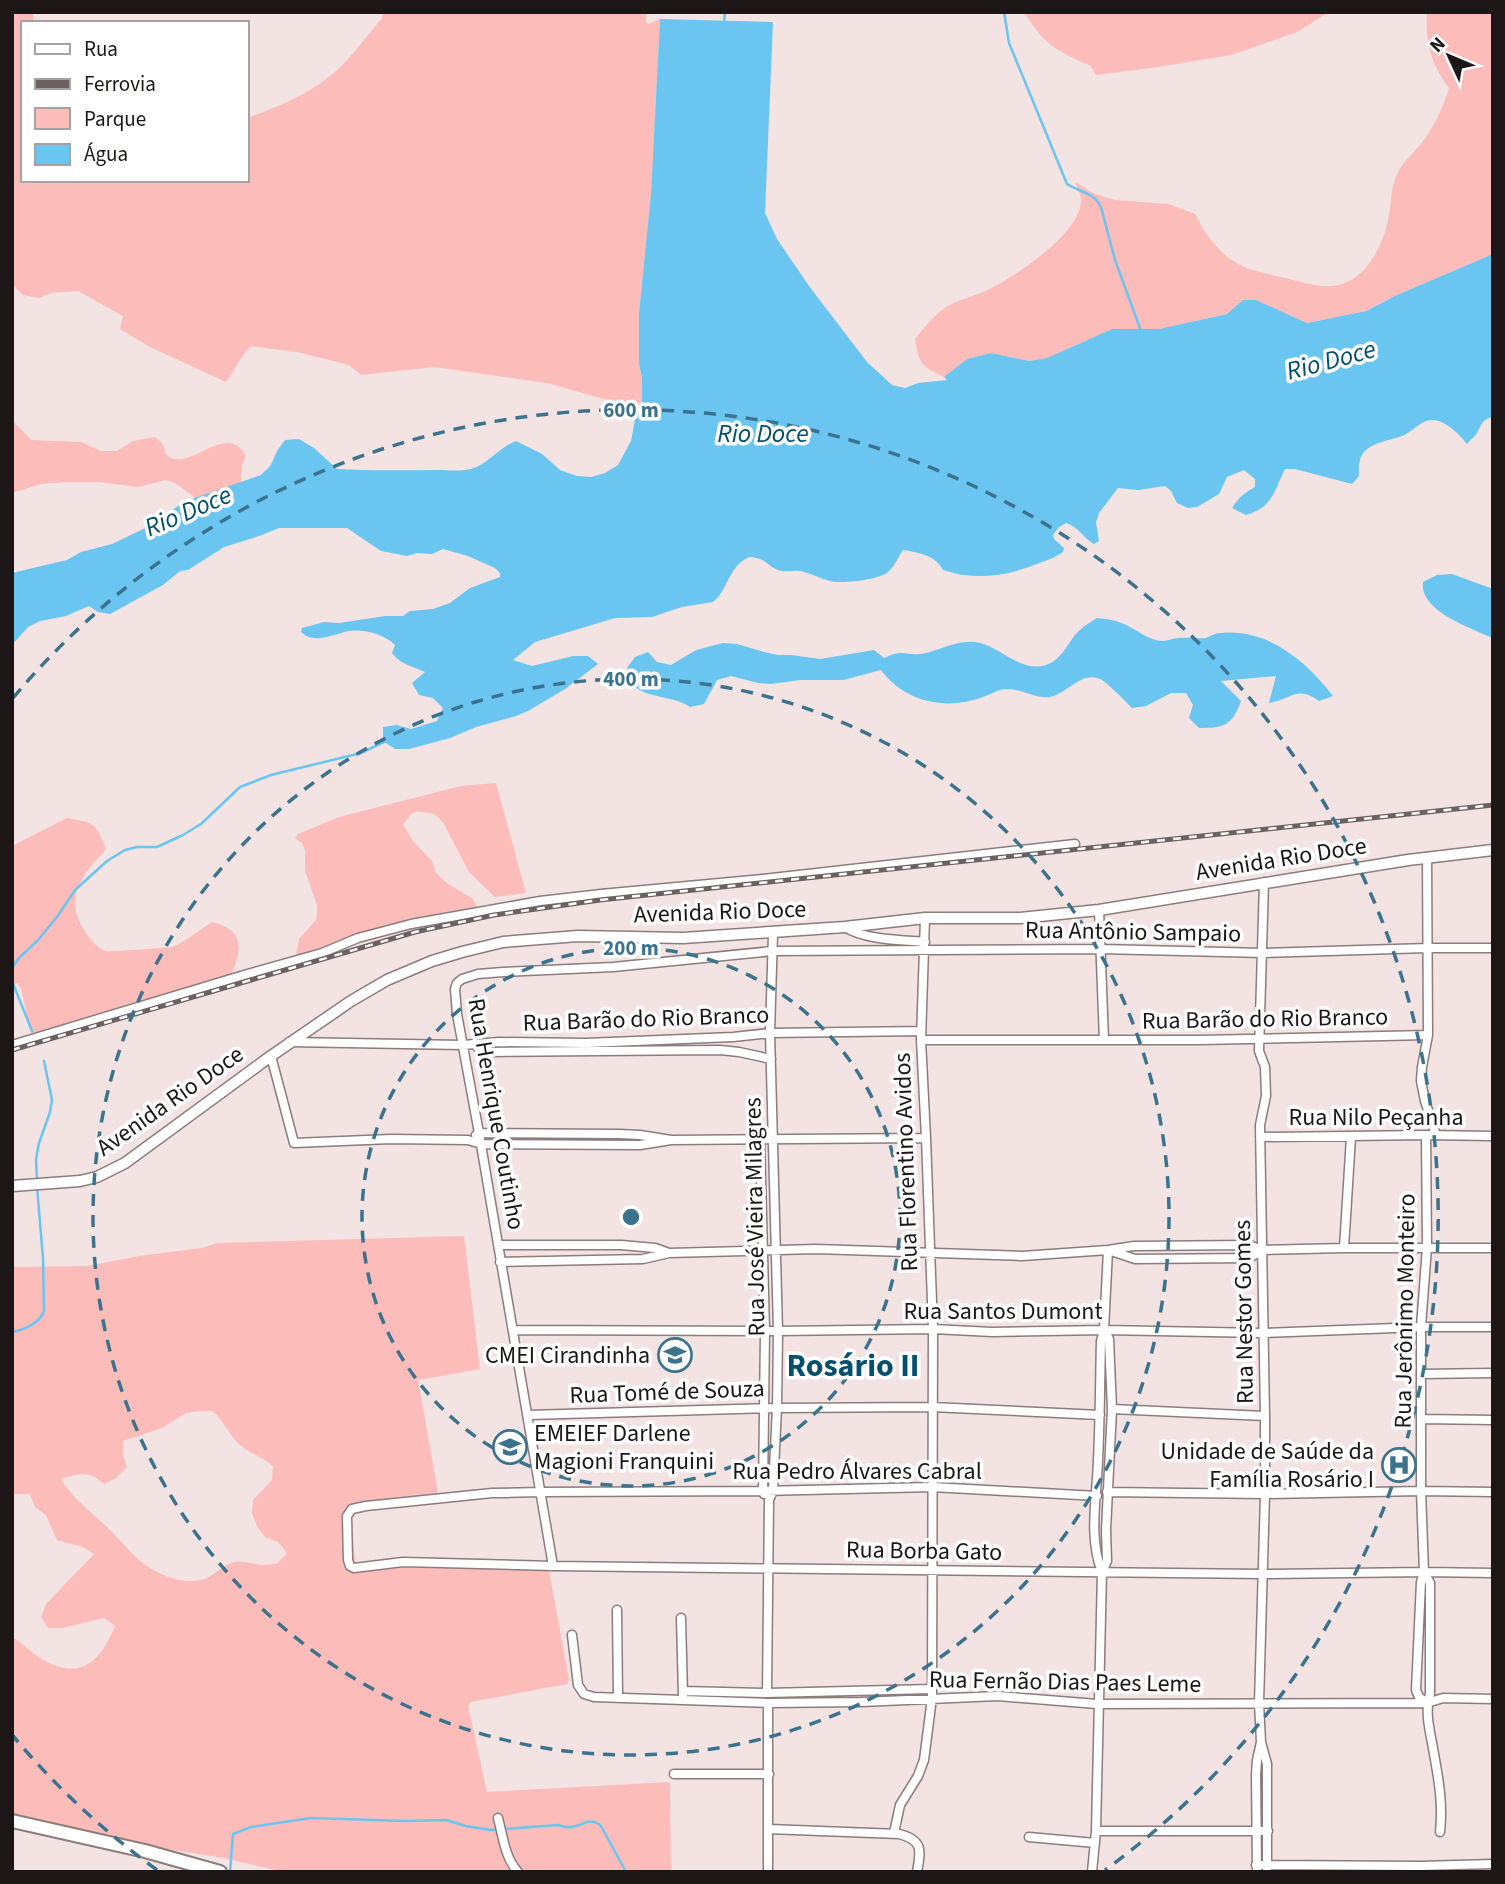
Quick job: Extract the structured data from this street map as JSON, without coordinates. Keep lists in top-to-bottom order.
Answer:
{
  "streets": {
    "street": [
      "Avenida Rio Doce",
      "Rua Antônio Sampaio",
      "Rua Barão do Rio Branco",
      "Rua Henrique Coutinho",
      "Rua Nilo Peçanha",
      "Rua Florentino Avidos",
      "Rua José Vieira Milagres",
      "Rua Santos Dumont",
      "Rua Jerônimo Monteiro",
      "Rua Nestor Gomes",
      "Rua Tomé de Souza",
      "Rua Pedro Álvares Cabral",
      "Rua Borba Gato",
      "Rua Fernão Dias Paes Leme"
    ]
  },
  "crossings": [
    ["Avenida Rio Doce", "Rua Barão do Rio Branco"],
    ["Avenida Rio Doce", "Rua Florentino Avidos"],
    ["Avenida Rio Doce", "Rua José Vieira Milagres"],
    ["Avenida Rio Doce", "Rua Nestor Gomes"],
    ["Rua Antônio Sampaio", "Rua Henrique Coutinho"],
    ["Rua Antônio Sampaio", "Rua Florentino Avidos"],
    ["Rua Antônio Sampaio", "Rua José Vieira Milagres"],
    ["Rua Antônio Sampaio", "Rua Nestor Gomes"],
    ["Rua Barão do Rio Branco", "Rua Henrique Coutinho"],
    ["Rua Barão do Rio Branco", "Rua Florentino Avidos"],
    ["Rua Barão do Rio Branco", "Rua José Vieira Milagres"],
    ["Rua Barão do Rio Branco", "Rua Nestor Gomes"],
    ["Rua Henrique Coutinho", "Rua José Vieira Milagres"],
    ["Rua Henrique Coutinho", "Rua Santos Dumont"],
    ["Rua Henrique Coutinho", "Rua Tomé de Souza"],
    ["Rua Henrique Coutinho", "Rua Pedro Álvares Cabral"],
    ["Rua Henrique Coutinho", "Rua Borba Gato"],
    ["Rua Nilo Peçanha", "Rua Jerônimo Monteiro"],
    ["Rua Nilo Peçanha", "Rua Nestor Gomes"],
    ["Rua Florentino Avidos", "Rua Santos Dumont"],
    ["Rua Florentino Avidos", "Rua Tomé de Souza"],
    ["Rua Florentino Avidos", "Rua Pedro Álvares Cabral"],
    ["Rua Florentino Avidos", "Rua Borba Gato"],
    ["Rua Florentino Avidos", "Rua Fernão Dias Paes Leme"],
    ["Rua José Vieira Milagres", "Rua Santos Dumont"],
    ["Rua José Vieira Milagres", "Rua Tomé de Souza"],
    ["Rua José Vieira Milagres", "Rua Pedro Álvares Cabral"],
    ["Rua José Vieira Milagres", "Rua Borba Gato"],
    ["Rua José Vieira Milagres", "Rua Fernão Dias Paes Leme"],
    ["Rua Santos Dumont", "Rua Jerônimo Monteiro"],
    ["Rua Santos Dumont", "Rua Nestor Gomes"],
    ["Rua Jerônimo Monteiro", "Rua Borba Gato"],
    ["Rua Jerônimo Monteiro", "Rua Fernão Dias Paes Leme"],
    ["Rua Nestor Gomes", "Rua Borba Gato"],
    ["Rua Nestor Gomes", "Rua Fernão Dias Paes Leme"],
    ["Rua Pedro Álvares Cabral", "Rua Borba Gato"]
  ],
  "districts": ["Rosário II"],
  "water": ["Rio Doce"],
  "places": {
    "school or university": ["CMEI Cirandinha", "EMEIEF Darlene Magioni Franquini"],
    "hospital": ["Unidade de Saúde da Família Rosário I"]
  },
  "legend": [
    "Rua",
    "Ferrovia",
    "Parque",
    "Água"
  ],
  "north": "top left",
  "rings": ["600 m", "400 m", "200 m"]
}
